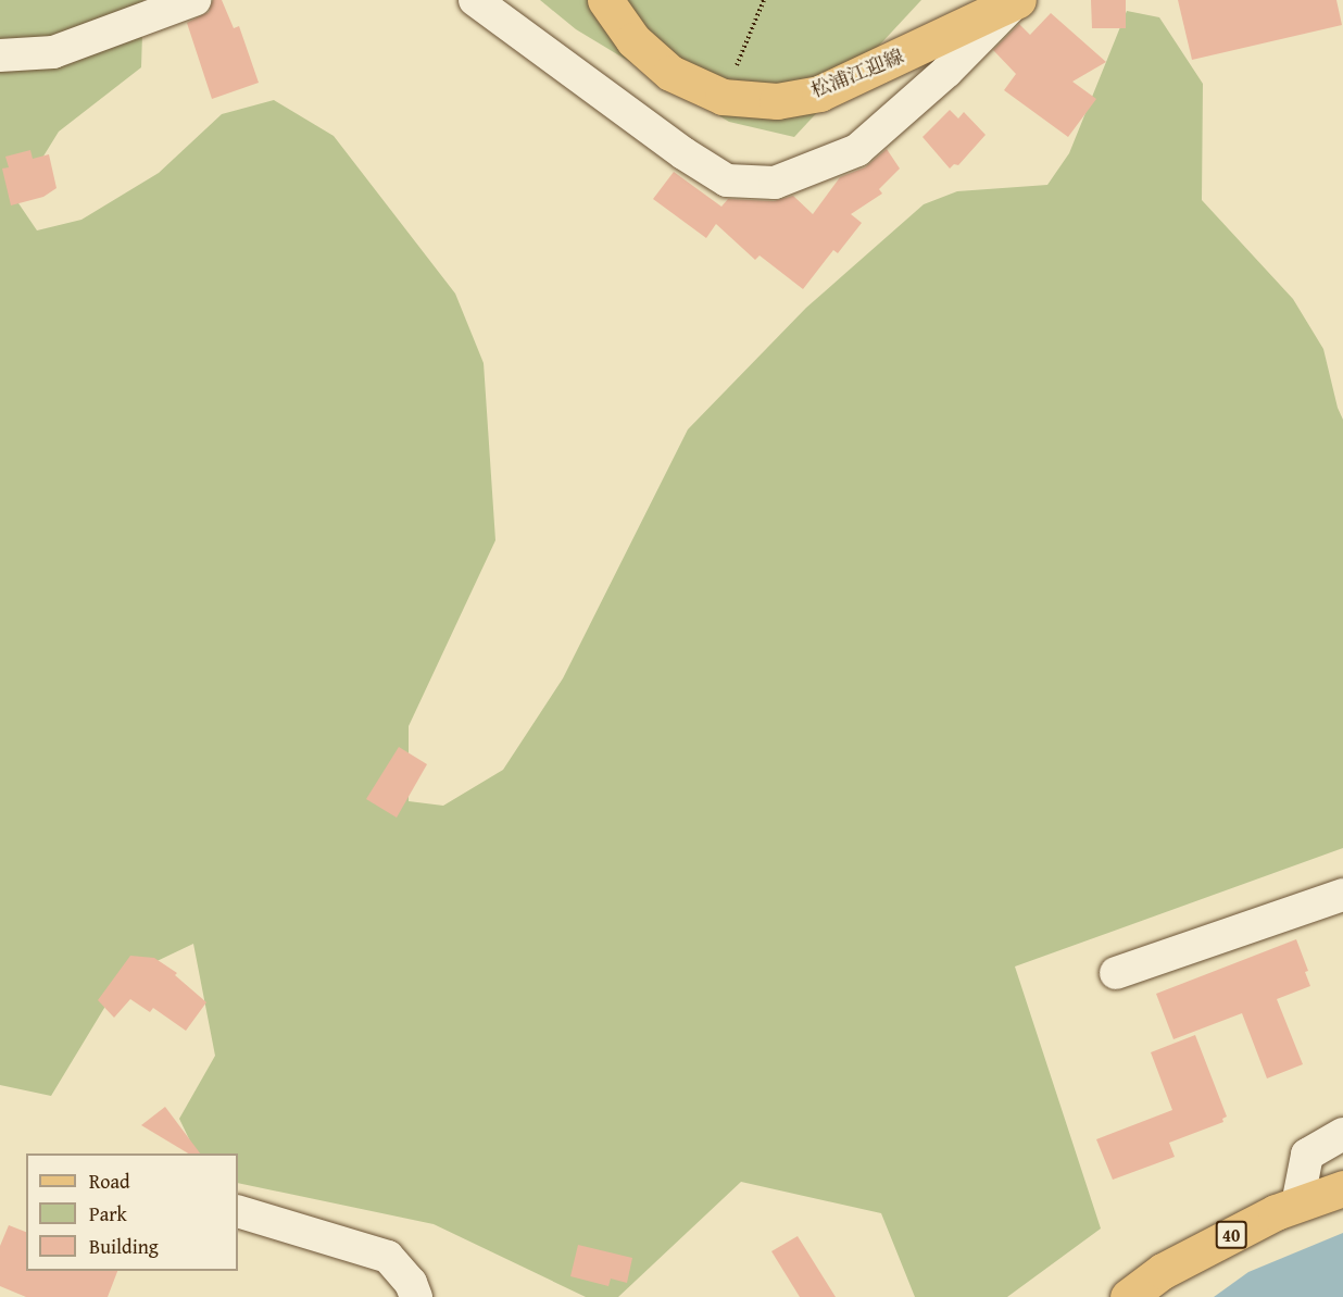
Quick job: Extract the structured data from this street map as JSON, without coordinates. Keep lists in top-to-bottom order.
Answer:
{
  "streets": {
    "main road": ["松浦江迎線", "40"]
  },
  "legend": ["Road", "Park", "Building"]
}
